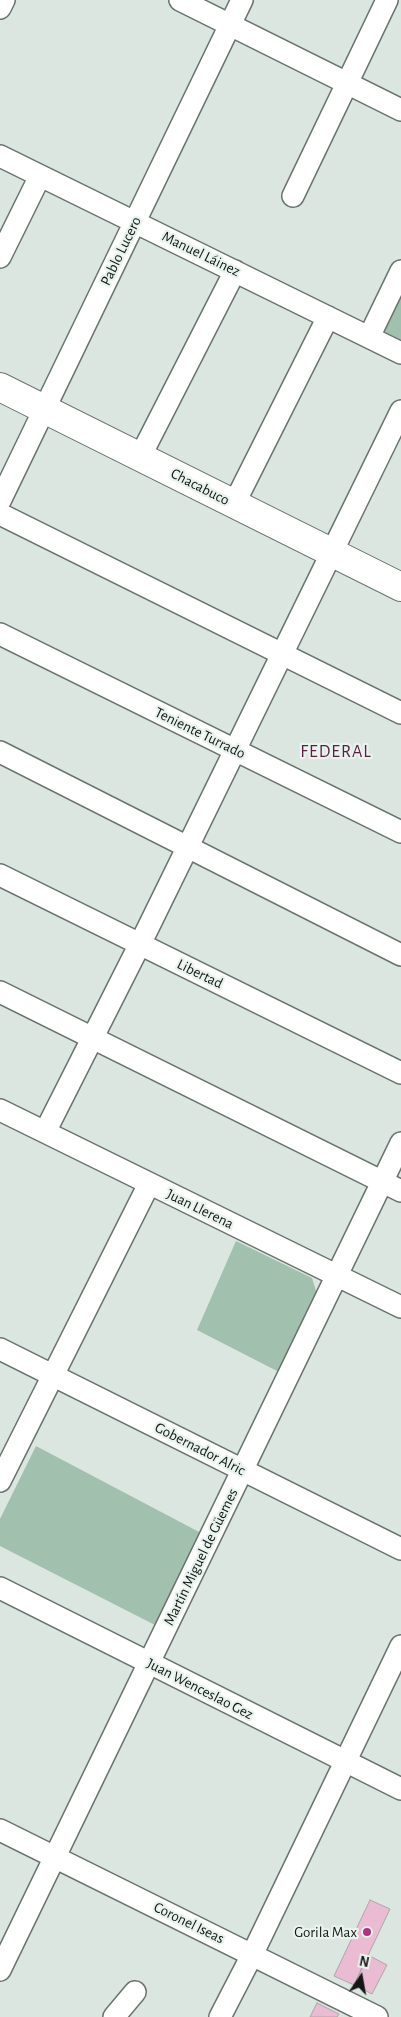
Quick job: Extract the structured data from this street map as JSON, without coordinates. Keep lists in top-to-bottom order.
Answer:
{
  "streets": {
    "main road": ["Chacabuco"],
    "street": [
      "Pablo Lucero",
      "Manuel Láinez",
      "Teniente Turrado",
      "Libertad",
      "Juan Llerena",
      "Gobernador Alric",
      "Martín Miguel de Güemes",
      "Juan Wenceslao Gez",
      "Coronel Iseas"
    ]
  },
  "crossings": [
    ["Pablo Lucero", "Manuel Láinez"],
    ["Pablo Lucero", "Chacabuco"],
    ["Juan Llerena", "Martín Miguel de Güemes"],
    ["Gobernador Alric", "Martín Miguel de Güemes"],
    ["Martín Miguel de Güemes", "Juan Wenceslao Gez"],
    ["Martín Miguel de Güemes", "Coronel Iseas"]
  ],
  "districts": ["FEDERAL"],
  "places": ["Gorila Max"],
  "north": "top"
}
